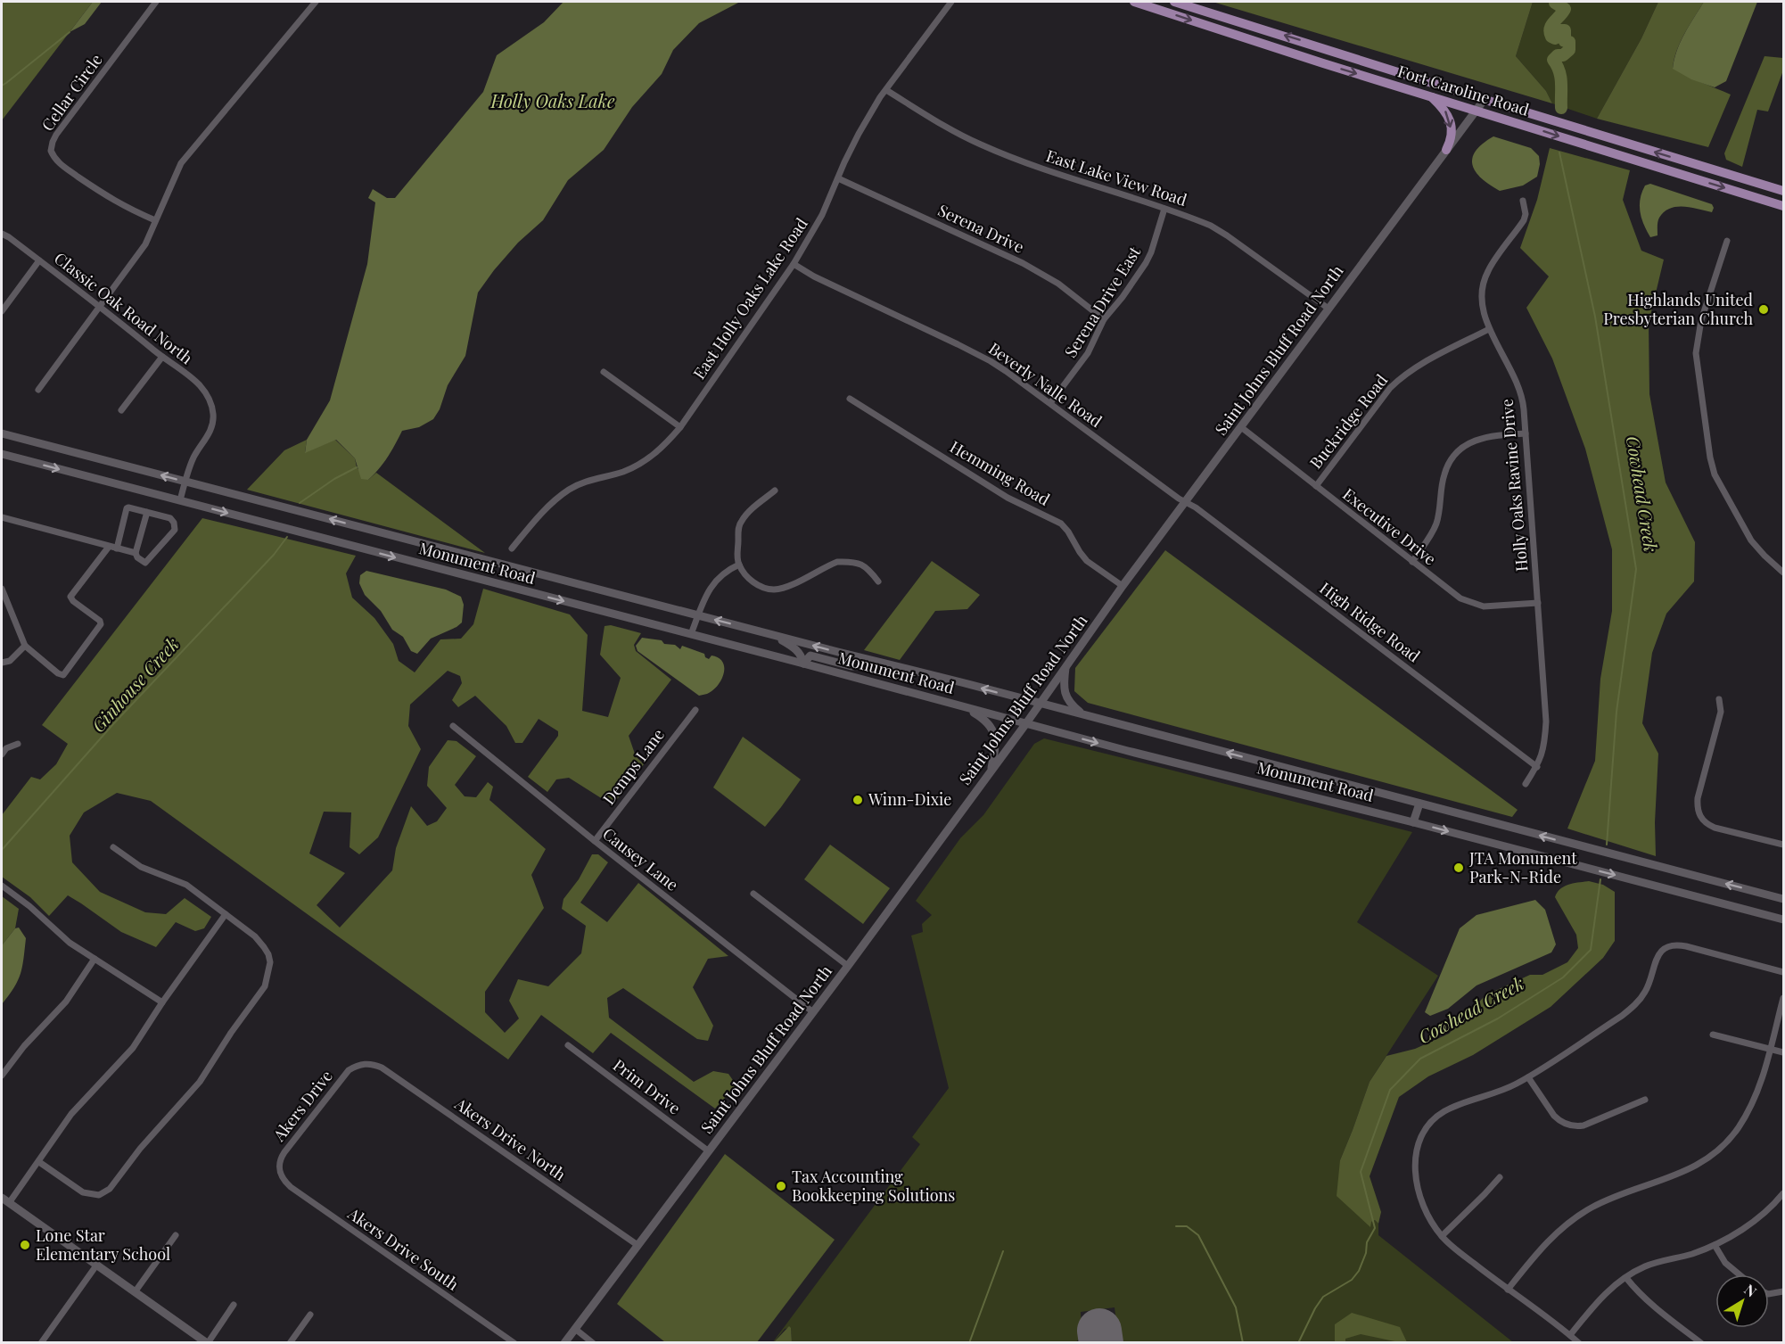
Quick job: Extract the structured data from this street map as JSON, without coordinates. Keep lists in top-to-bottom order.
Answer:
{
  "streets": {
    "main road": ["Fort Caroline Road", "Saint Johns Bluff Road North", "Monument Road"],
    "street": [
      "Cellar Circle",
      "East Lake View Road",
      "Serena Drive",
      "East Holly Oaks Lake Road",
      "Serena Drive East",
      "Classic Oak Road North",
      "Beverly Nalle Road",
      "Buckridge Road",
      "Hemming Road",
      "Holly Oaks Ravine Drive",
      "Executive Drive",
      "High Ridge Road",
      "Demps Lane",
      "Causey Lane",
      "Prim Drive",
      "Akers Drive",
      "Akers Drive North",
      "Akers Drive South"
    ]
  },
  "crossings": [
    ["Fort Caroline Road", "Saint Johns Bluff Road North"],
    ["East Lake View Road", "East Holly Oaks Lake Road"],
    ["East Lake View Road", "Serena Drive East"],
    ["East Lake View Road", "Saint Johns Bluff Road North"],
    ["Serena Drive", "East Holly Oaks Lake Road"],
    ["Serena Drive", "Serena Drive East"],
    ["East Holly Oaks Lake Road", "Beverly Nalle Road"],
    ["Serena Drive East", "Beverly Nalle Road"],
    ["Classic Oak Road North", "Monument Road"],
    ["Saint Johns Bluff Road North", "Beverly Nalle Road"],
    ["Saint Johns Bluff Road North", "Hemming Road"],
    ["Saint Johns Bluff Road North", "Executive Drive"],
    ["Saint Johns Bluff Road North", "Monument Road"],
    ["Saint Johns Bluff Road North", "High Ridge Road"],
    ["Saint Johns Bluff Road North", "Causey Lane"],
    ["Saint Johns Bluff Road North", "Prim Drive"],
    ["Saint Johns Bluff Road North", "Akers Drive North"],
    ["Beverly Nalle Road", "High Ridge Road"],
    ["Buckridge Road", "Holly Oaks Ravine Drive"],
    ["Buckridge Road", "Executive Drive"],
    ["Holly Oaks Ravine Drive", "Executive Drive"],
    ["Holly Oaks Ravine Drive", "High Ridge Road"],
    ["Demps Lane", "Causey Lane"],
    ["Akers Drive", "Akers Drive North"],
    ["Akers Drive", "Akers Drive South"]
  ],
  "water": ["Holly Oaks Lake", "Cowhead Creek", "Ginhouse Creek"],
  "places": [
    "Highlands United Presbyterian Church",
    "Winn-Dixie",
    "JTA Monument Park-N-Ride",
    "Tax Accounting Bookkeeping Solutions",
    "Lone Star Elementary School"
  ],
  "north": "top right"
}
